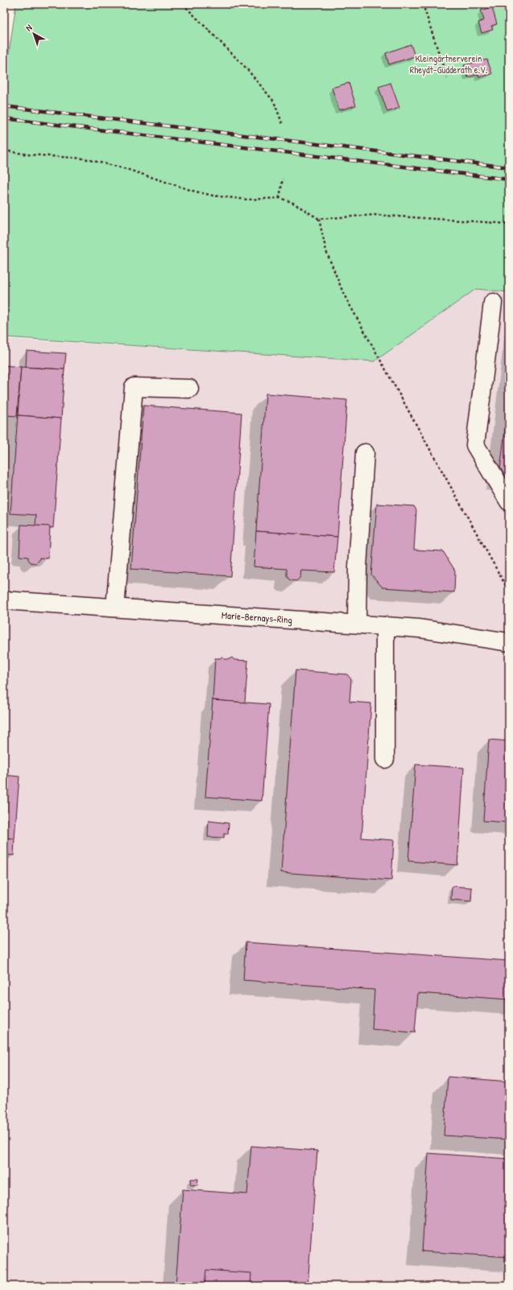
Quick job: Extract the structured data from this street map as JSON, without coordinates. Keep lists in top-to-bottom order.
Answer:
{
  "streets": {
    "street": ["Marie-Bernays-Ring"]
  },
  "parks": ["Kleingärtnerverein Rheydt-Güdderath e.V."],
  "north": "top left"
}
